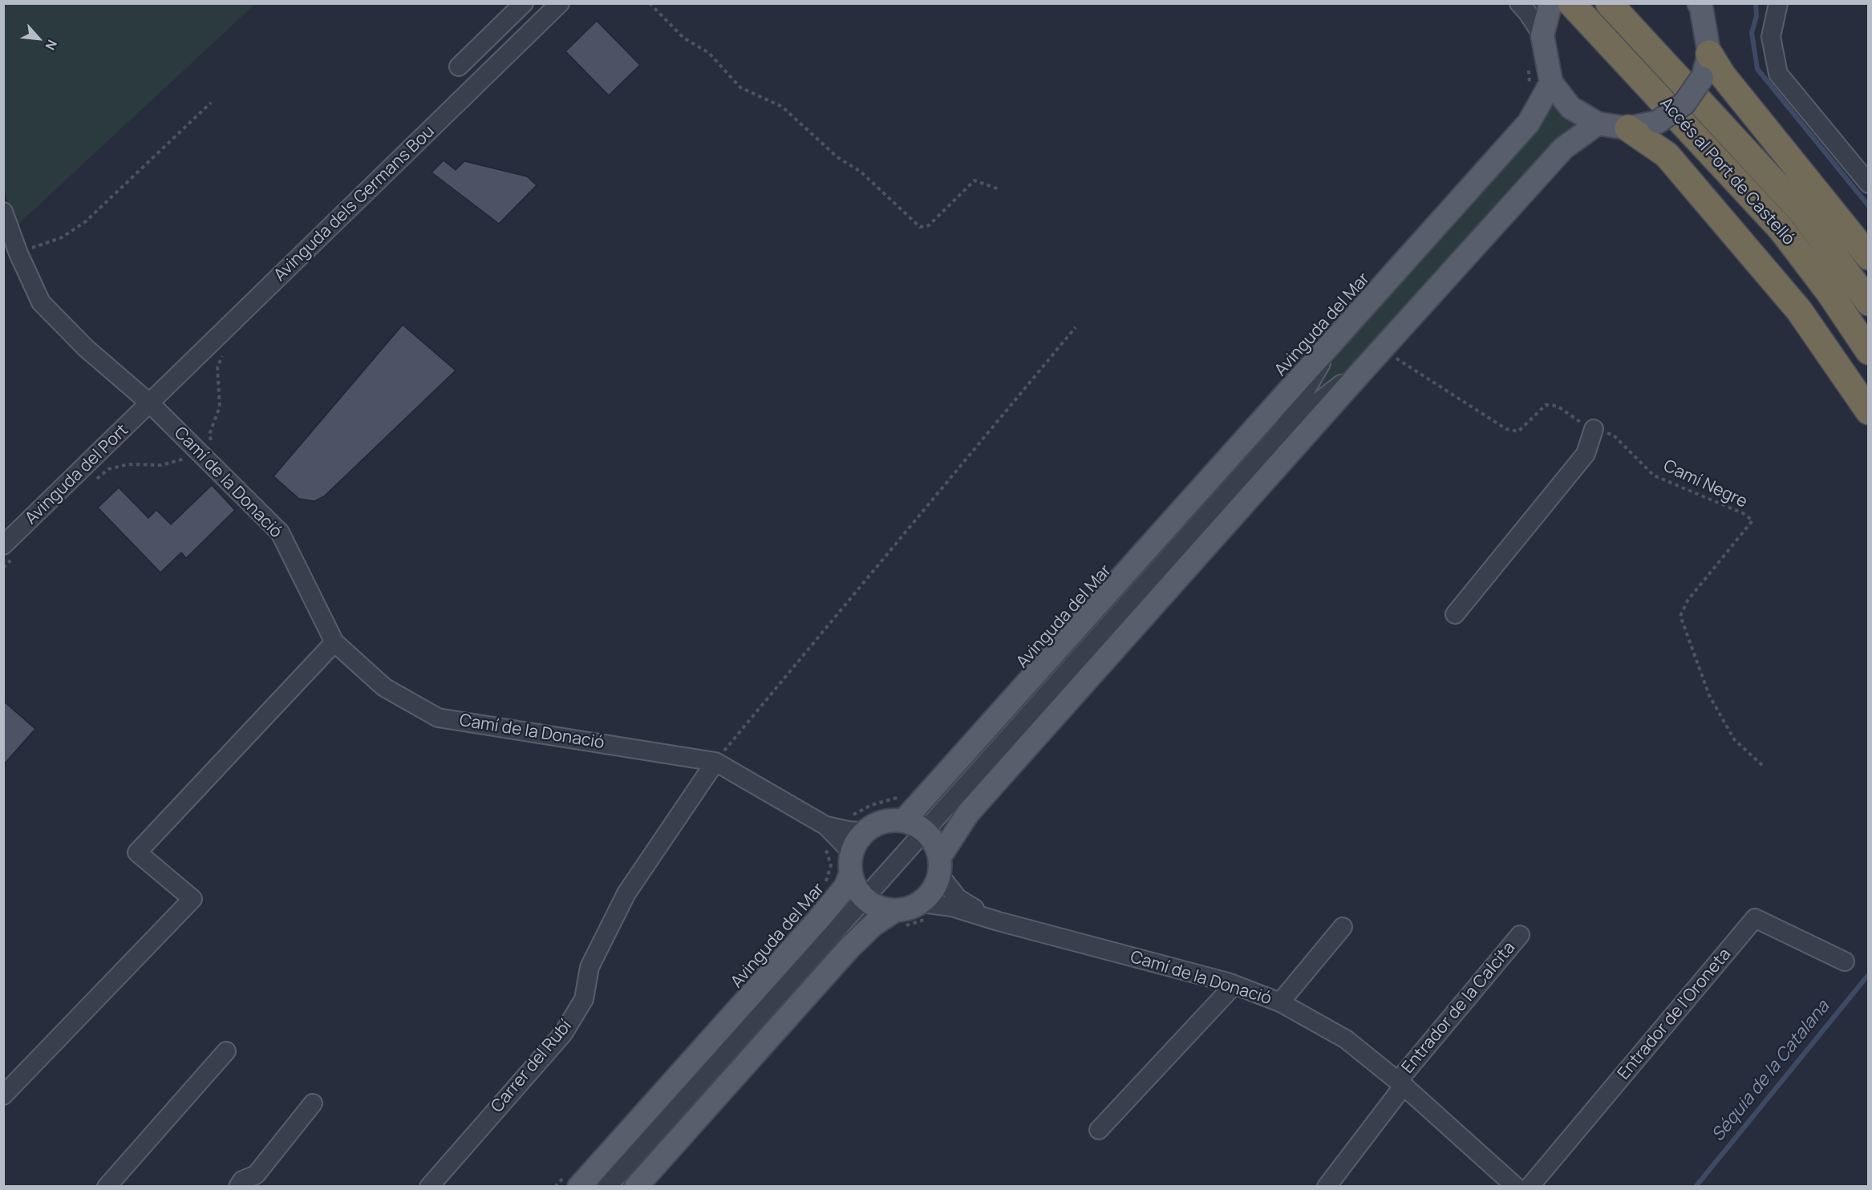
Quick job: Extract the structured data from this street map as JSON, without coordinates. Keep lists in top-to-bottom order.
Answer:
{
  "streets": {
    "highway": ["Accés al Port de Castelló"],
    "main road": ["Avinguda del Mar"],
    "street": [
      "Avinguda dels Germans Bou",
      "Avinguda del Port",
      "Camí de la Donació",
      "Entrador de la Calcita",
      "Entrador de l'Oroneta",
      "Carrer del Rubí"
    ],
    "path": ["Camí Negre"]
  },
  "crossings": [
    ["Avinguda dels Germans Bou", "Avinguda del Port"],
    ["Avinguda dels Germans Bou", "Camí de la Donació"],
    ["Avinguda del Mar", "Camí de la Donació"],
    ["Avinguda del Mar", "Camí Negre"],
    ["Avinguda del Port", "Camí de la Donació"],
    ["Camí de la Donació", "Entrador de la Calcita"],
    ["Camí de la Donació", "Carrer del Rubí"]
  ],
  "water": ["Séquia de la Catalana"],
  "north": "bottom right"
}
